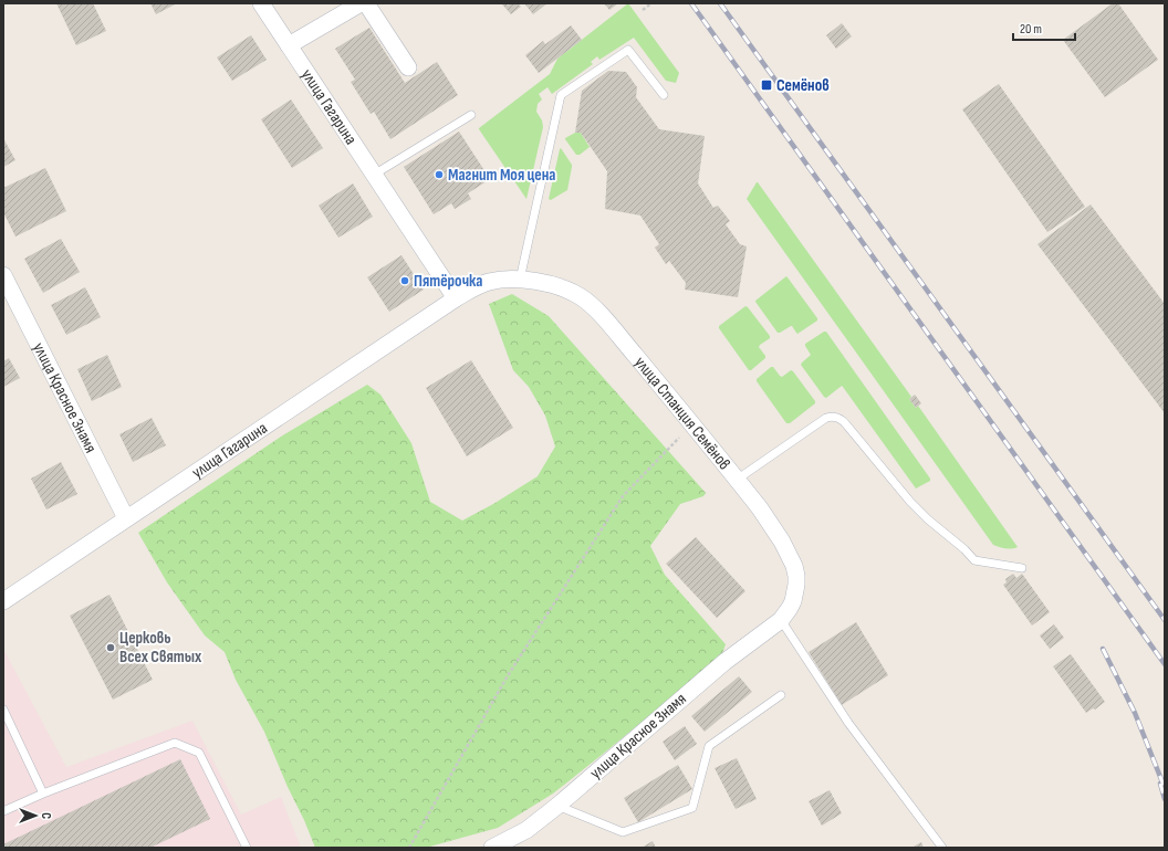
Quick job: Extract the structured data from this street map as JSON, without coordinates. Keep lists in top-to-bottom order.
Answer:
{
  "streets": {
    "street": ["улица Гагарина", "улица Красное Знамя", "улица Станция Семёнов"]
  },
  "crossings": [
    ["улица Гагарина", "улица Красное Знамя"],
    ["улица Гагарина", "улица Станция Семёнов"],
    ["улица Красное Знамя", "улица Станция Семёнов"]
  ],
  "places": {
    "transit": ["Семёнов"],
    "other": ["Магнит Моя цена", "Пятёрочка", "Церковь Всех Святых"]
  },
  "scale_bar": "20 m",
  "north": "right"
}
